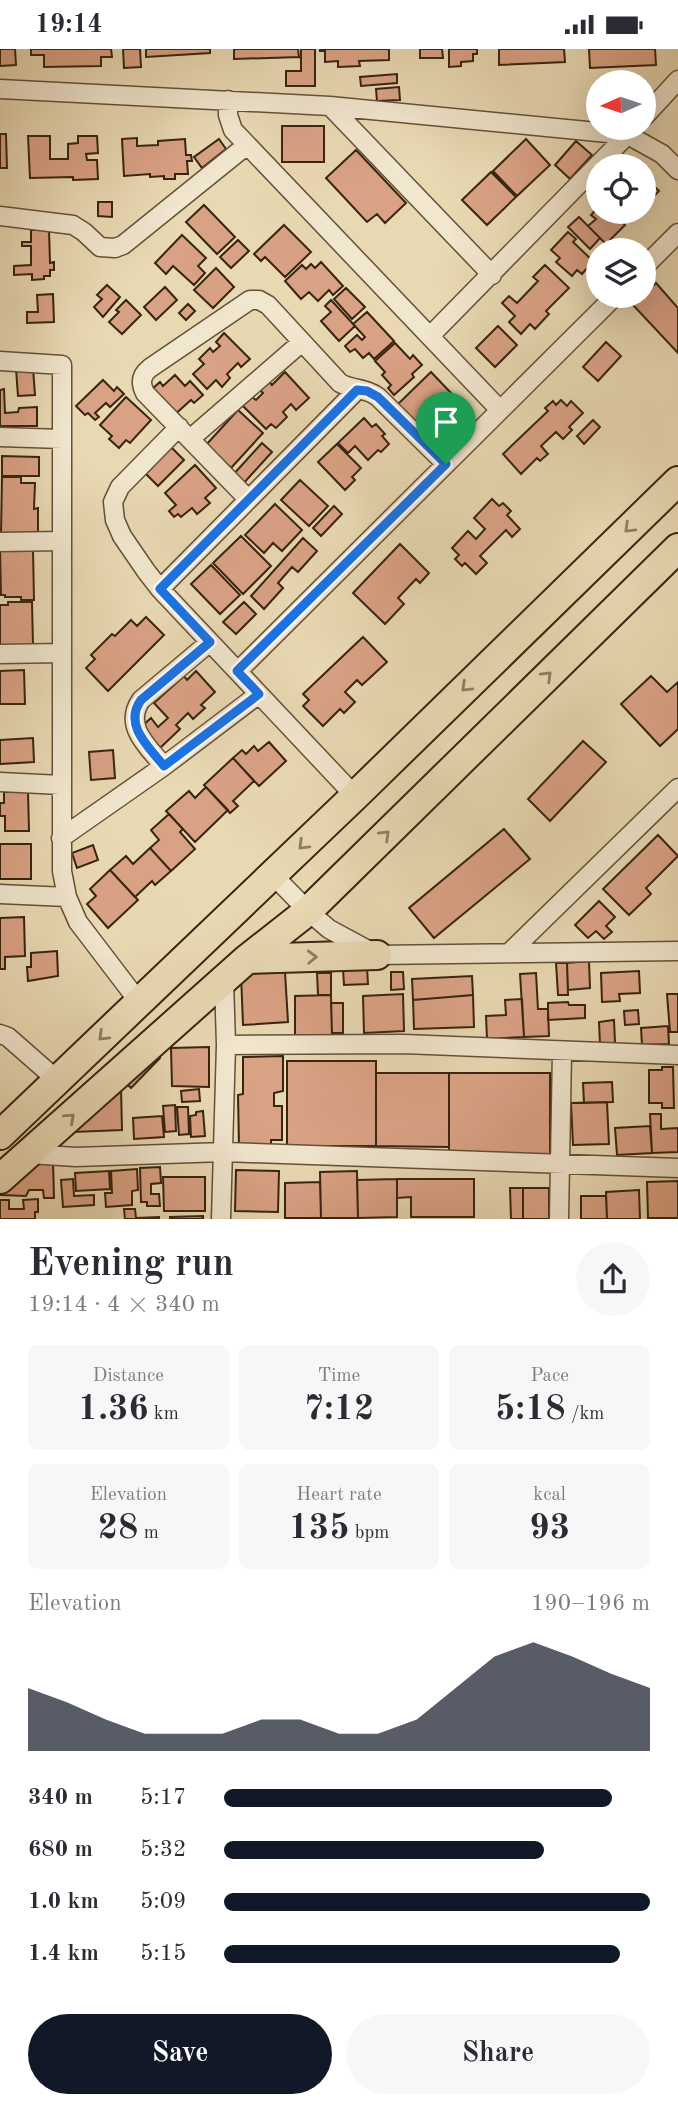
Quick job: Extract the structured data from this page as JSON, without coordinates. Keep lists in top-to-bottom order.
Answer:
{
  "north": "left",
  "page": {
    "status": "19:14",
    "heading": ["Evening run", "19:14 · 4 × 340 m"],
    "stats": [
      ["Distance", "1.36 km"],
      ["Time", "7:12"],
      ["Pace", "5:18 /km"],
      ["Elevation", "28 m"],
      ["Heart rate", "135 bpm"],
      ["kcal", "93"]
    ],
    "chart": ["Elevation", "190–196 m"],
    "list": [
      {
        "name": "340 m",
        "note": "5:17"
      },
      {
        "name": "680 m",
        "note": "5:32"
      },
      {
        "name": "1.0 km",
        "note": "5:09"
      },
      {
        "name": "1.4 km",
        "note": "5:15"
      }
    ],
    "buttons": ["Save", "Share"]
  }
}
